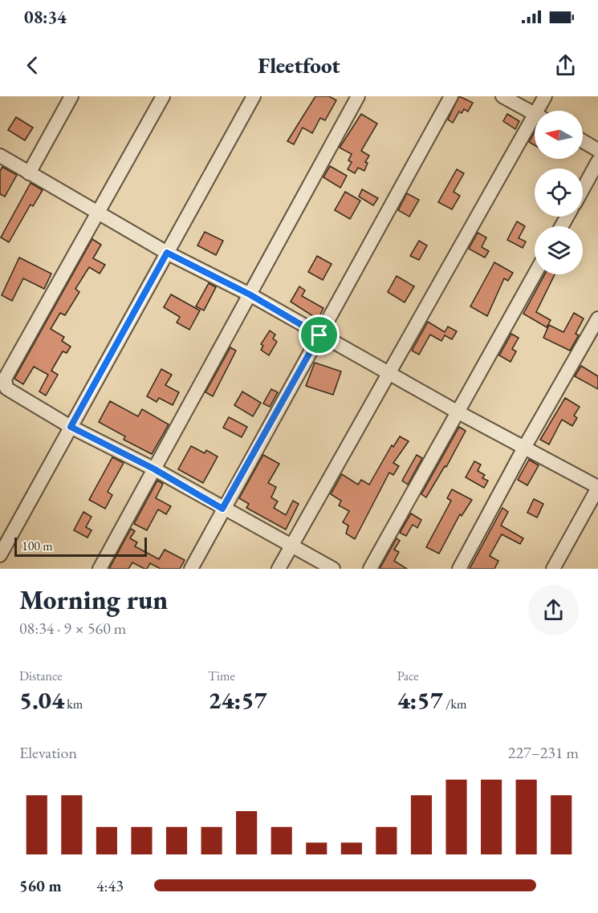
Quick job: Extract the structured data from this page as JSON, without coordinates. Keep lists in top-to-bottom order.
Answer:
{
  "scale_bar": "100 m",
  "north": "left",
  "page": {
    "status": "08:34",
    "header": "Fleetfoot",
    "scale": "100 m",
    "heading": ["Morning run", "08:34 · 9 × 560 m"],
    "stats": [
      ["Distance", "5.04 km"],
      ["Time", "24:57"],
      ["Pace", "4:57 /km"]
    ],
    "chart": ["Elevation", "227–231 m"],
    "list": [
      {
        "name": "560 m",
        "note": "4:43"
      }
    ]
  }
}
